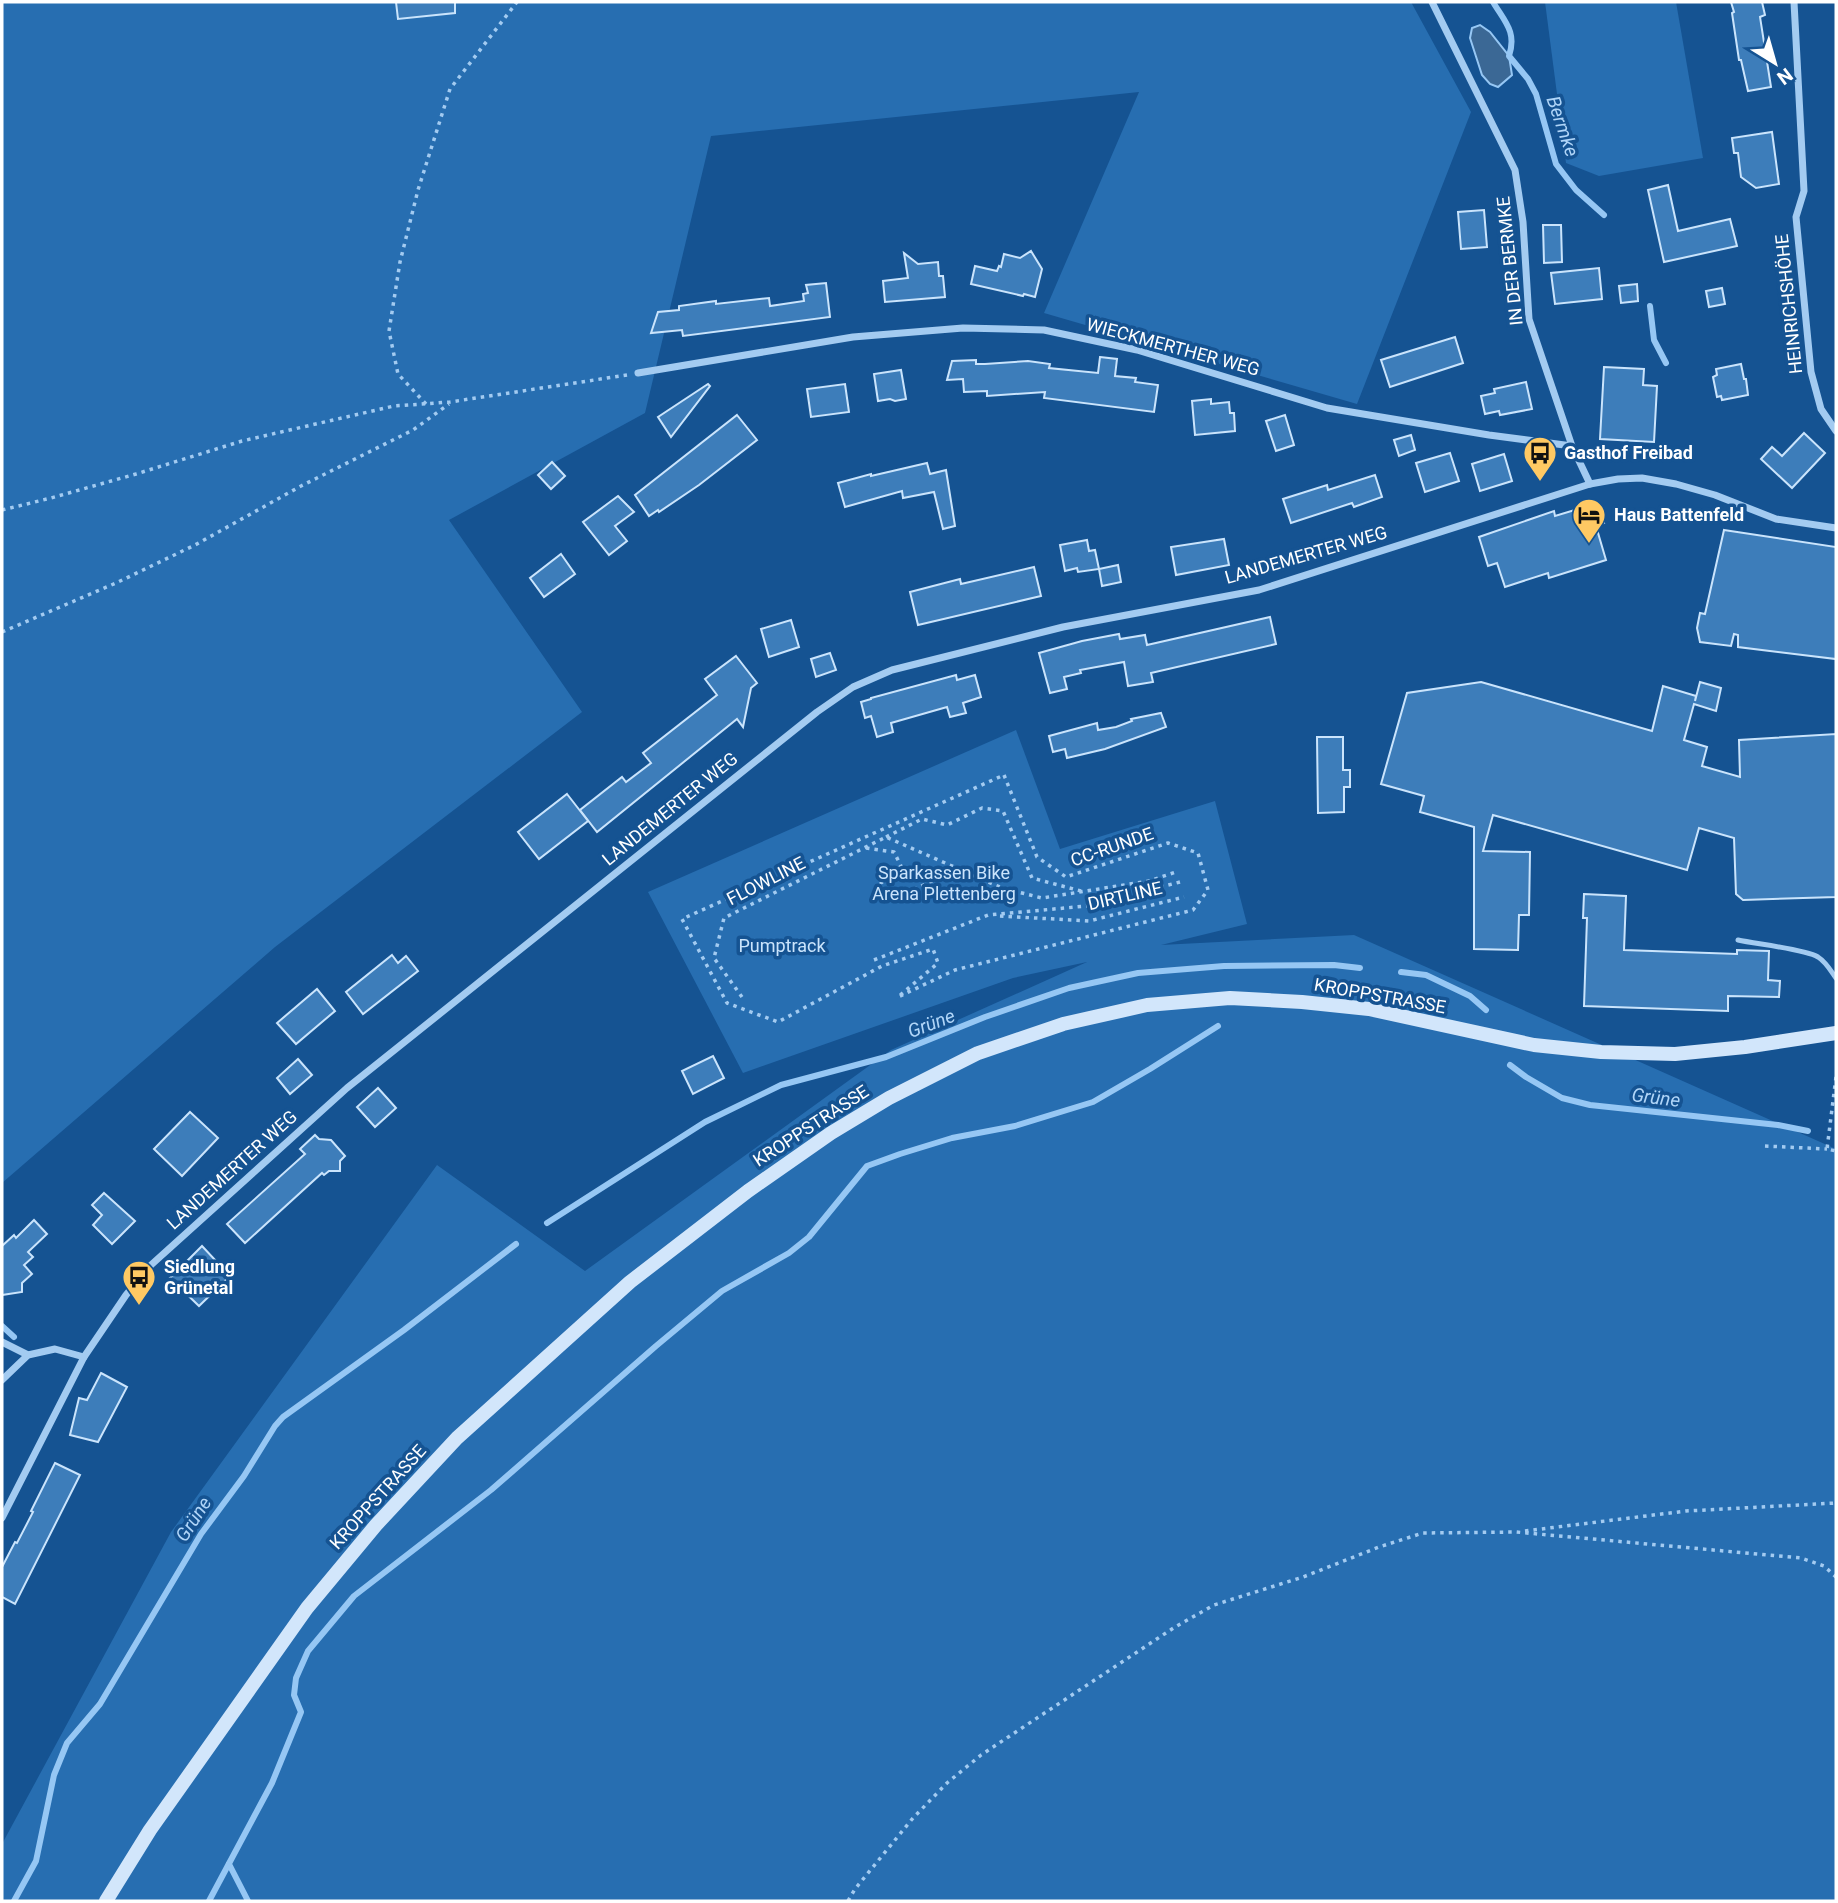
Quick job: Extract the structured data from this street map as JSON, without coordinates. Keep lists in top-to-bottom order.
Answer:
{
  "streets": {
    "street": [
      "IN DER BERMKE",
      "HEINRICHSHÖHE",
      "WIECKMERTHER WEG",
      "LANDEMERTER WEG",
      "KROPPSTRASSE"
    ],
    "path": ["CC-RUNDE", "FLOWLINE", "DIRTLINE"]
  },
  "crossings": [
    ["IN DER BERMKE", "WIECKMERTHER WEG"]
  ],
  "water": ["Bermke", "Grüne"],
  "parks": ["Sparkassen Bike Arena Plettenberg", "Pumptrack"],
  "places": {
    "bus stop": ["Gasthof Freibad", "Siedlung Grünetal"],
    "hotel": ["Haus Battenfeld"]
  },
  "north": "bottom right"
}
